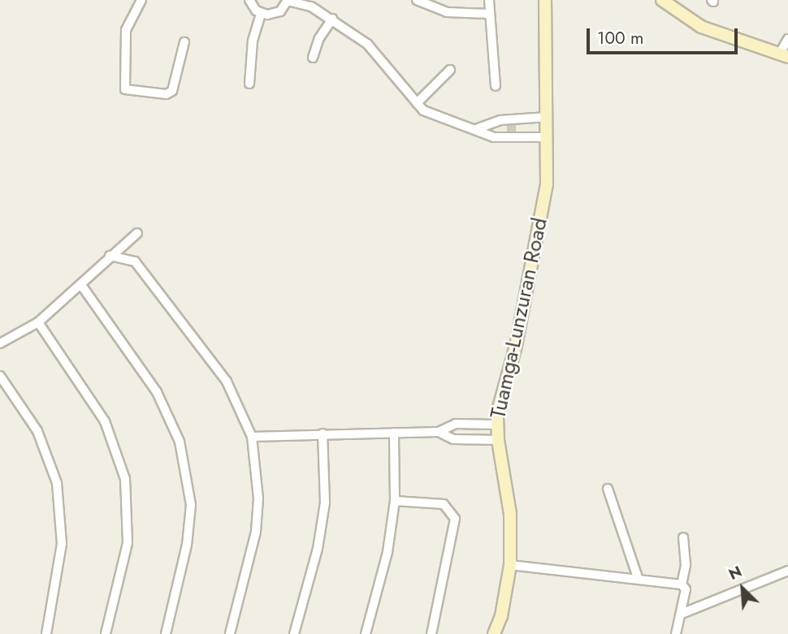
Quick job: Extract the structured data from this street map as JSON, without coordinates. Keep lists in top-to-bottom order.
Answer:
{
  "streets": {
    "street": ["Tuamga-Lunzuran Road"]
  },
  "scale_bar": "100 m",
  "north": "top left"
}
